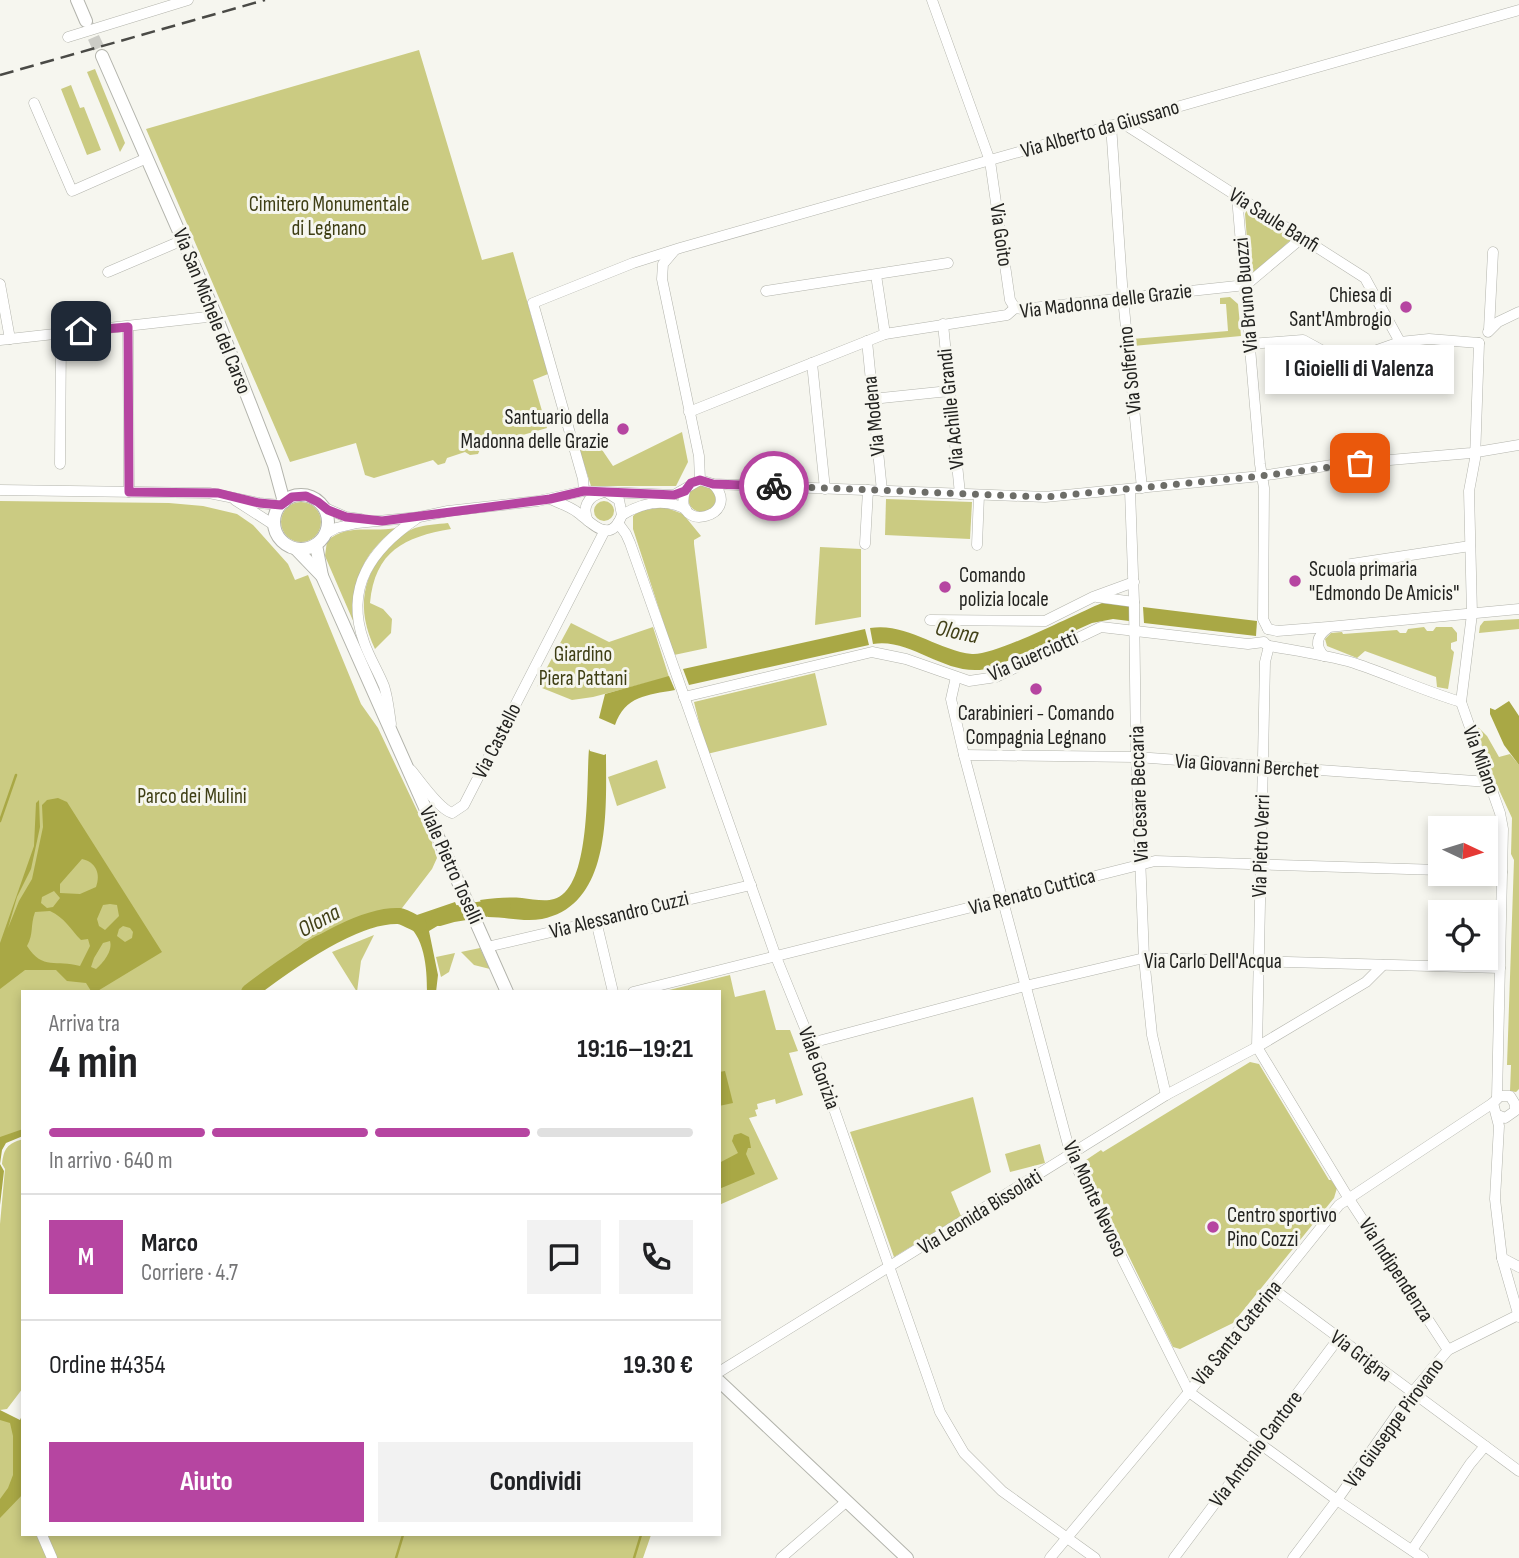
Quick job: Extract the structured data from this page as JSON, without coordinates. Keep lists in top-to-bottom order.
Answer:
{
  "streets": {
    "main road": ["Via San Michele del Carso", "Viale Pietro Toselli"],
    "street": [
      "Via Alberto da Giussano",
      "Via Saule Banfi",
      "Via Goito",
      "Via Bruno Buozzi",
      "Via Madonna delle Grazie",
      "Via Solferino",
      "Via Achille Grandi",
      "Via Modena",
      "Via Guerciotti",
      "Via Castello",
      "Via Milano",
      "Via Giovanni Berchet",
      "Via Cesare Beccaria",
      "Via Pietro Verri",
      "Via Renato Cuttica",
      "Via Alessandro Cuzzi",
      "Via Carlo Dell'Acqua",
      "Viale Gorizia",
      "Via Monte Nevoso",
      "Via Leonida Bissolati",
      "Via Indipendenza",
      "Via Santa Caterina",
      "Via Grigna",
      "Via Giuseppe Pirovano",
      "Via Antonio Cantore"
    ]
  },
  "crossings": [
    ["Via Alberto da Giussano", "Via Saule Banfi"],
    ["Via Alberto da Giussano", "Via Goito"],
    ["Via Alberto da Giussano", "Via Solferino"],
    ["Via Saule Banfi", "Via Bruno Buozzi"],
    ["Via Saule Banfi", "Via Solferino"],
    ["Via Goito", "Via Madonna delle Grazie"],
    ["Via Bruno Buozzi", "Via Madonna delle Grazie"],
    ["Via Madonna delle Grazie", "Via Solferino"],
    ["Via Madonna delle Grazie", "Via Achille Grandi"],
    ["Via Madonna delle Grazie", "Via Modena"],
    ["Via San Michele del Carso", "Viale Pietro Toselli"],
    ["Via Guerciotti", "Via Milano"],
    ["Via Guerciotti", "Via Cesare Beccaria"],
    ["Via Guerciotti", "Via Pietro Verri"],
    ["Via Guerciotti", "Viale Gorizia"],
    ["Via Guerciotti", "Via Monte Nevoso"],
    ["Via Castello", "Viale Pietro Toselli"],
    ["Via Castello", "Viale Gorizia"],
    ["Via Milano", "Via Giovanni Berchet"],
    ["Via Milano", "Via Carlo Dell'Acqua"],
    ["Via Milano", "Via Santa Caterina"],
    ["Via Milano", "Via Giuseppe Pirovano"],
    ["Via Giovanni Berchet", "Via Cesare Beccaria"],
    ["Via Giovanni Berchet", "Via Pietro Verri"],
    ["Via Giovanni Berchet", "Via Monte Nevoso"],
    ["Via Cesare Beccaria", "Via Renato Cuttica"],
    ["Via Cesare Beccaria", "Via Carlo Dell'Acqua"],
    ["Via Cesare Beccaria", "Via Leonida Bissolati"],
    ["Via Pietro Verri", "Via Renato Cuttica"],
    ["Via Pietro Verri", "Via Carlo Dell'Acqua"],
    ["Via Pietro Verri", "Via Leonida Bissolati"],
    ["Via Pietro Verri", "Via Indipendenza"],
    ["Viale Pietro Toselli", "Via Alessandro Cuzzi"],
    ["Via Renato Cuttica", "Viale Gorizia"],
    ["Via Renato Cuttica", "Via Monte Nevoso"],
    ["Via Alessandro Cuzzi", "Viale Gorizia"],
    ["Via Carlo Dell'Acqua", "Viale Gorizia"],
    ["Via Carlo Dell'Acqua", "Via Monte Nevoso"],
    ["Via Carlo Dell'Acqua", "Via Leonida Bissolati"],
    ["Viale Gorizia", "Via Leonida Bissolati"],
    ["Viale Gorizia", "Via Santa Caterina"],
    ["Via Monte Nevoso", "Via Leonida Bissolati"],
    ["Via Monte Nevoso", "Via Santa Caterina"],
    ["Via Monte Nevoso", "Via Giuseppe Pirovano"],
    ["Via Monte Nevoso", "Via Antonio Cantore"],
    ["Via Leonida Bissolati", "Via Indipendenza"],
    ["Via Indipendenza", "Via Santa Caterina"],
    ["Via Indipendenza", "Via Giuseppe Pirovano"],
    ["Via Santa Caterina", "Via Grigna"],
    ["Via Grigna", "Via Giuseppe Pirovano"],
    ["Via Grigna", "Via Antonio Cantore"]
  ],
  "water": ["Olona"],
  "parks": ["Cimitero Monumentale di Legnano", "Giardino Piera Pattani", "Parco dei Mulini"],
  "places": [
    "Chiesa di Sant'Ambrogio",
    "Santuario della Madonna delle Grazie",
    "I Gioielli di Valenza",
    "Scuola primaria \"Edmondo De Amicis\"",
    "Comando polizia locale",
    "Carabinieri - Comando Compagnia Legnano",
    "Centro sportivo Pino Cozzi"
  ],
  "north": "right",
  "page": {
    "bubble": "I Gioielli di Valenza",
    "heading": ["4 min", "Arriva tra", "19:16–19:21"],
    "panel": [
      "Marco",
      "Corriere · 4.7",
      "Ordine #4354",
      "19.30 €"
    ],
    "bar": "In arrivo · 640 m",
    "round": "M",
    "buttons": ["Aiuto", "Condividi"]
  }
}
